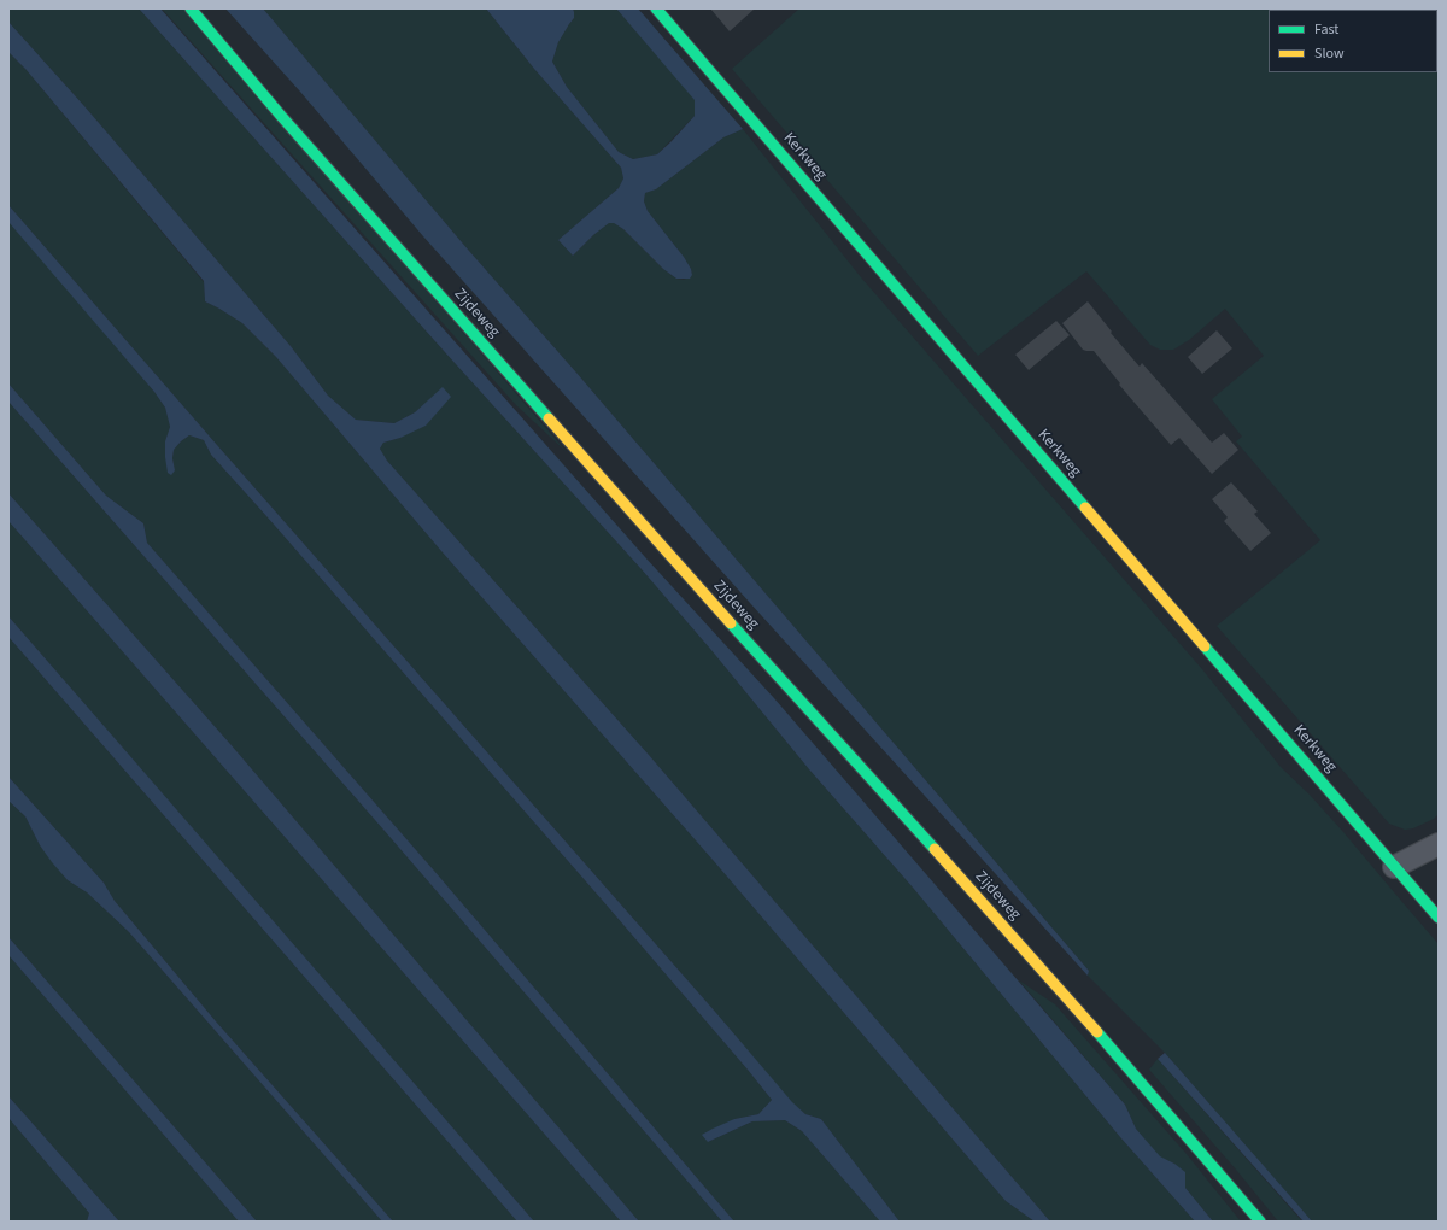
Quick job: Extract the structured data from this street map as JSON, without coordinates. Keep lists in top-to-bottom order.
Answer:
{
  "streets": {
    "main road": ["Kerkweg", "Zijdeweg"]
  },
  "legend": ["Fast", "Slow"]
}
